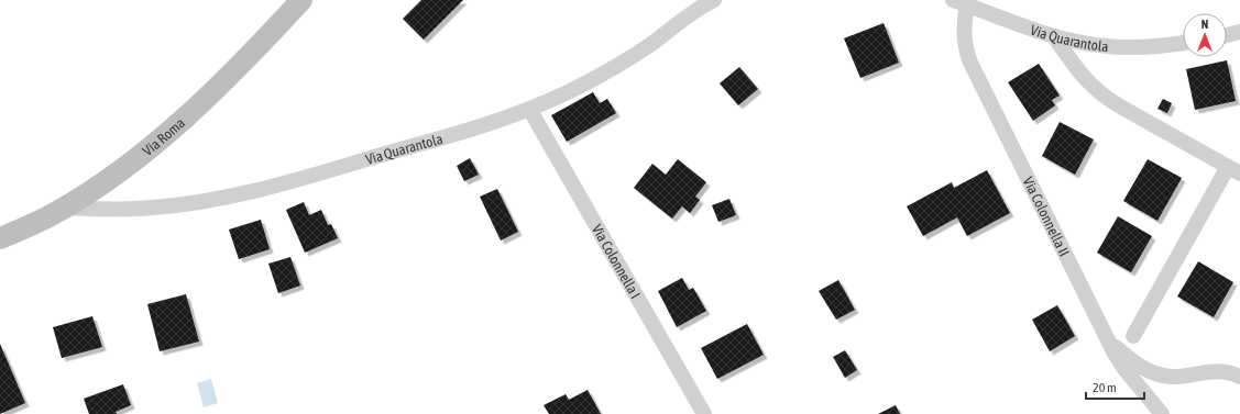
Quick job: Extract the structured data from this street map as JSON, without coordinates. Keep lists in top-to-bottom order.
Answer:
{
  "streets": {
    "main road": ["Via Roma"],
    "street": ["Via Quarantola", "Via Colonnella II", "Via Colonnella I"]
  },
  "crossings": [
    ["Via Quarantola", "Via Roma"],
    ["Via Quarantola", "Via Colonnella II"],
    ["Via Quarantola", "Via Colonnella I"]
  ],
  "scale_bar": "20 m",
  "north": "top"
}
